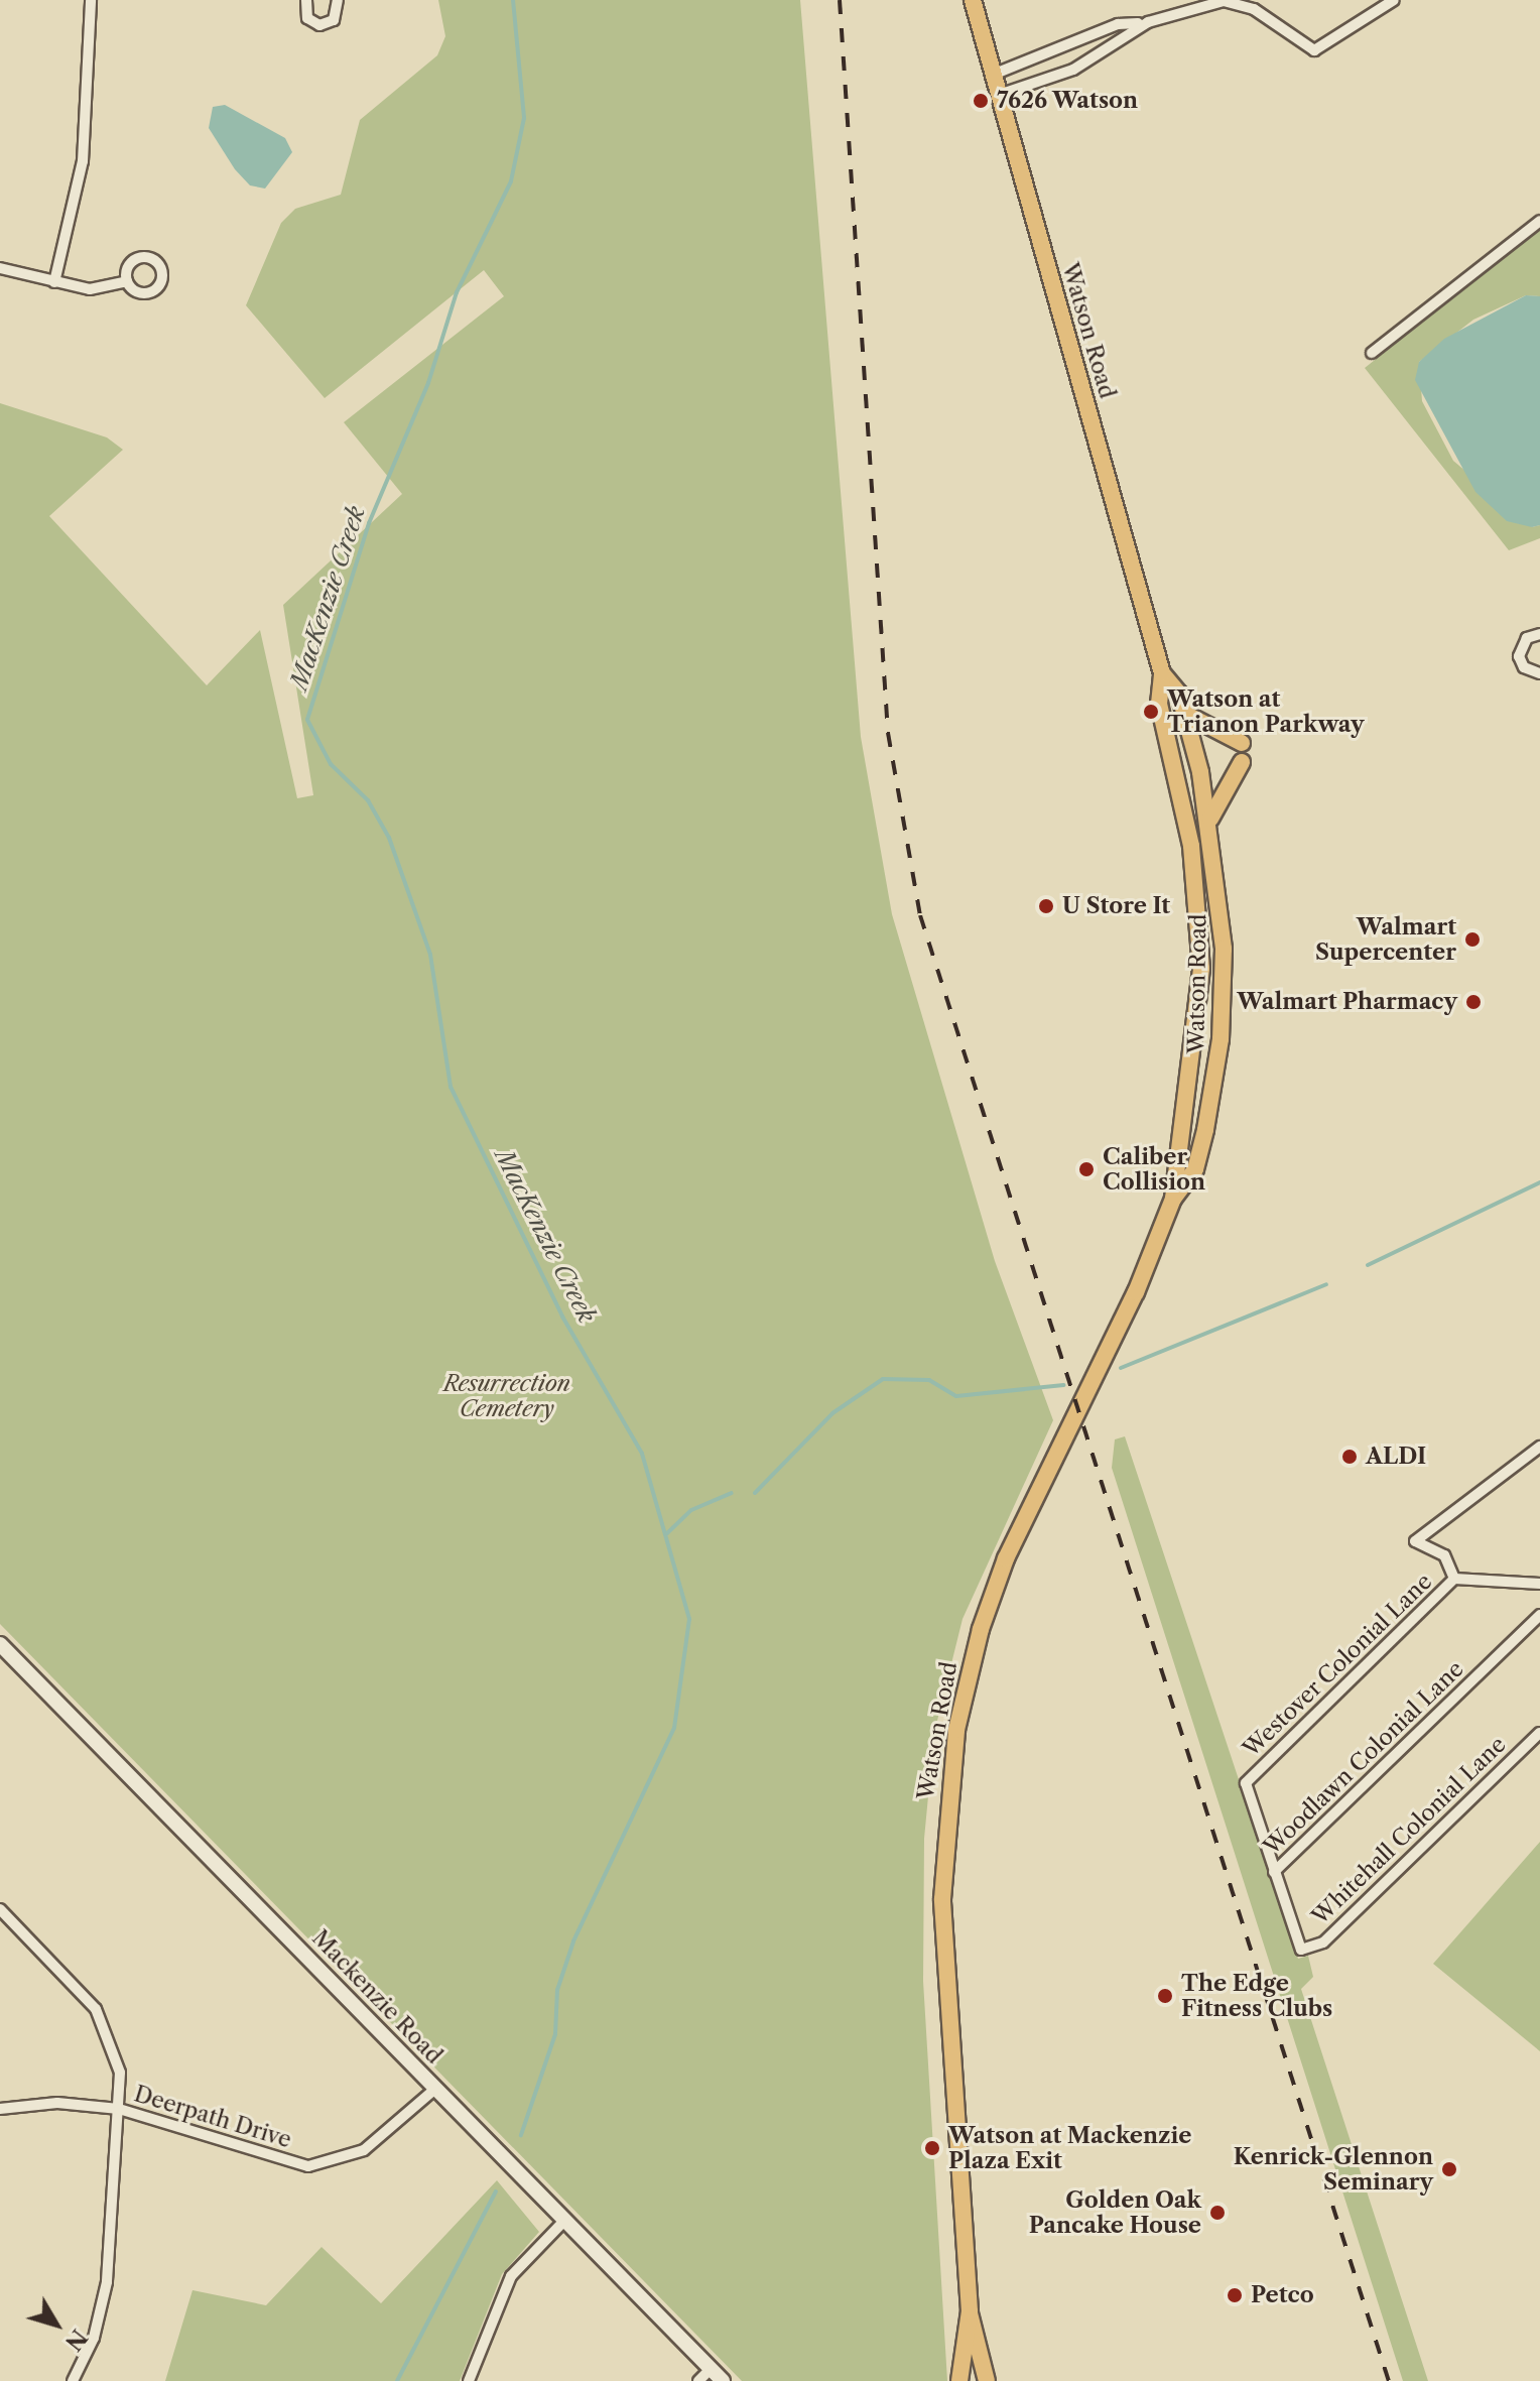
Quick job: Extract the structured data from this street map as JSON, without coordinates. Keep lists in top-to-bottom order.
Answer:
{
  "streets": {
    "main road": ["Watson Road", "Mackenzie Road"],
    "street": [
      "Westover Colonial Lane",
      "Woodlawn Colonial Lane",
      "Whitehall Colonial Lane",
      "Deerpath Drive"
    ]
  },
  "crossings": [
    ["Westover Colonial Lane", "Woodlawn Colonial Lane"],
    ["Woodlawn Colonial Lane", "Whitehall Colonial Lane"],
    ["Mackenzie Road", "Deerpath Drive"]
  ],
  "water": ["MacKenzie Creek"],
  "parks": ["Resurrection Cemetery"],
  "places": [
    "7626 Watson",
    "Watson at Trianon Parkway",
    "U Store It",
    "Walmart Supercenter",
    "Walmart Pharmacy",
    "Caliber Collision",
    "ALDI",
    "The Edge Fitness Clubs",
    "Watson at Mackenzie Plaza Exit",
    "Kenrick-Glennon Seminary",
    "Golden Oak Pancake House",
    "Petco"
  ],
  "north": "bottom right"
}
